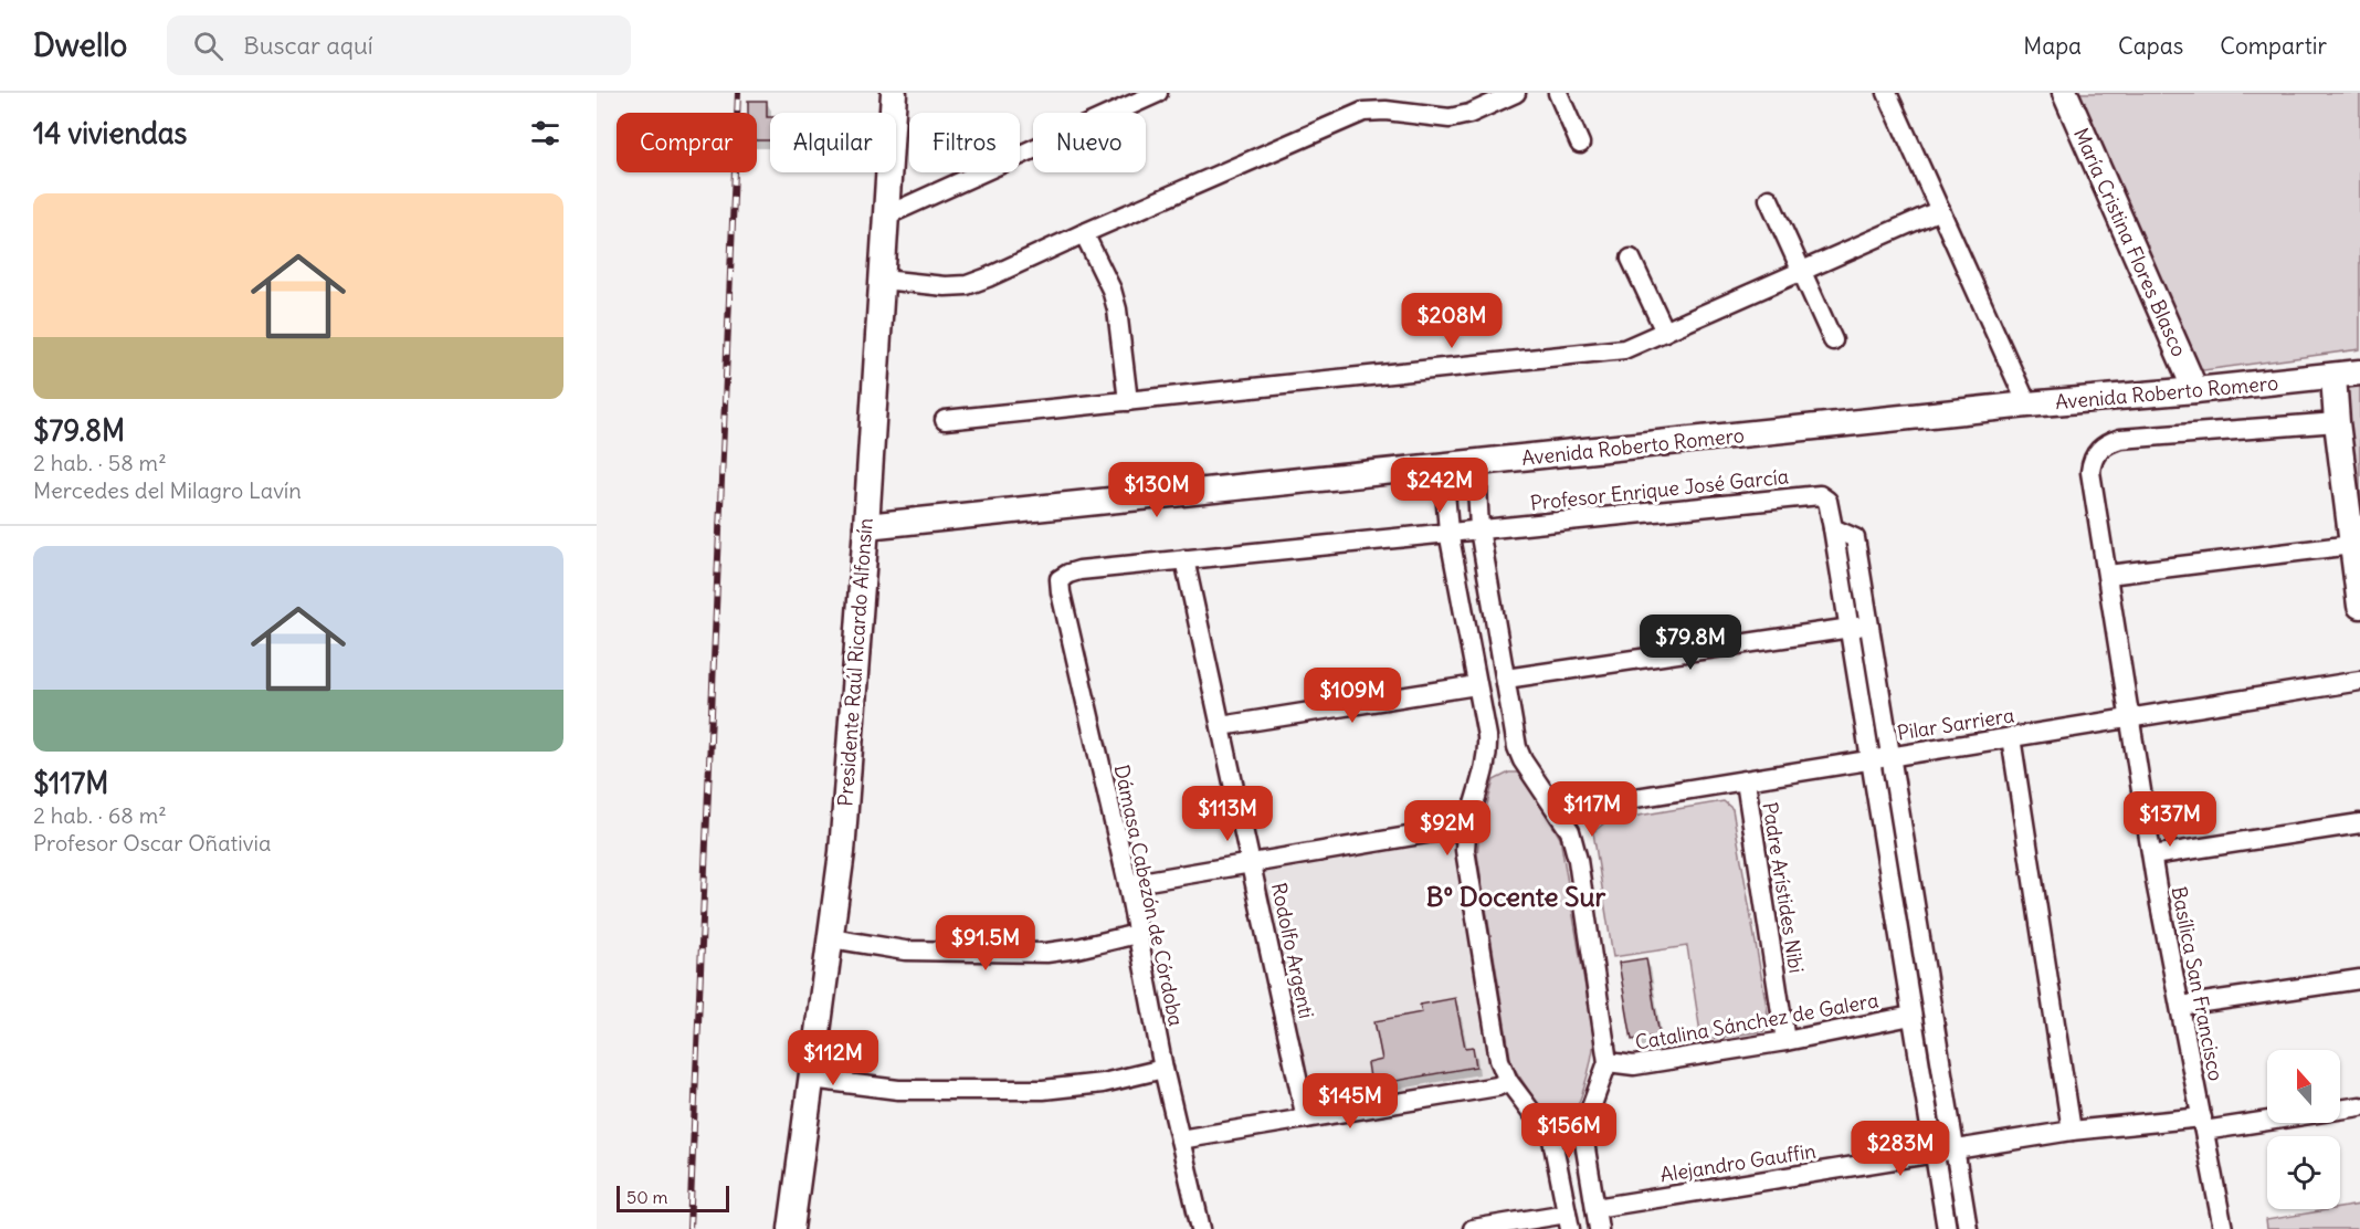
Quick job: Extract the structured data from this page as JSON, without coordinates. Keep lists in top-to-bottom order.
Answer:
{
  "streets": {
    "main road": ["María Cristina Flores Blasco", "Avenida Roberto Romero", "Presidente Raúl Ricardo Alfonsín"],
    "street": [
      "Profesor Enrique José García",
      "Pilar Sarriera",
      "Padre Arístides Nibi",
      "Dámasa Cabezón de Córdoba",
      "Rodolfo Argenti",
      "Basílica San Francisco",
      "Catalina Sánchez de Galera",
      "Alejandro Gauffin"
    ]
  },
  "crossings": [
    ["María Cristina Flores Blasco", "Avenida Roberto Romero"],
    ["Avenida Roberto Romero", "Presidente Raúl Ricardo Alfonsín"],
    ["Profesor Enrique José García", "Dámasa Cabezón de Córdoba"],
    ["Profesor Enrique José García", "Rodolfo Argenti"],
    ["Pilar Sarriera", "Padre Arístides Nibi"],
    ["Pilar Sarriera", "Basílica San Francisco"],
    ["Padre Arístides Nibi", "Catalina Sánchez de Galera"],
    ["Basílica San Francisco", "Alejandro Gauffin"]
  ],
  "districts": ["Bº Docente Sur"],
  "scale_bar": "50 m",
  "north": "top",
  "page": {
    "header": "Dwello",
    "search": "Buscar aquí",
    "nav": ["Mapa", "Capas", "Compartir"],
    "heading": "14 viviendas",
    "chip": [
      "Comprar",
      "Alquilar",
      "Filtros",
      "Nuevo"
    ],
    "list": [
      {
        "name": "$79.8M",
        "note": "2 hab. · 58 m² · Mercedes del Milagro Lavín"
      },
      {
        "name": "$117M",
        "note": "2 hab. · 68 m² · Profesor Oscar Oñativia"
      }
    ],
    "price": [
      "$208M",
      "$242M",
      "$130M",
      "$79.8M",
      "$109M",
      "$117M",
      "$113M",
      "$137M",
      "$92M",
      "$91.5M",
      "$112M",
      "$145M",
      "$156M",
      "$283M"
    ],
    "scale": "50 m"
  }
}
